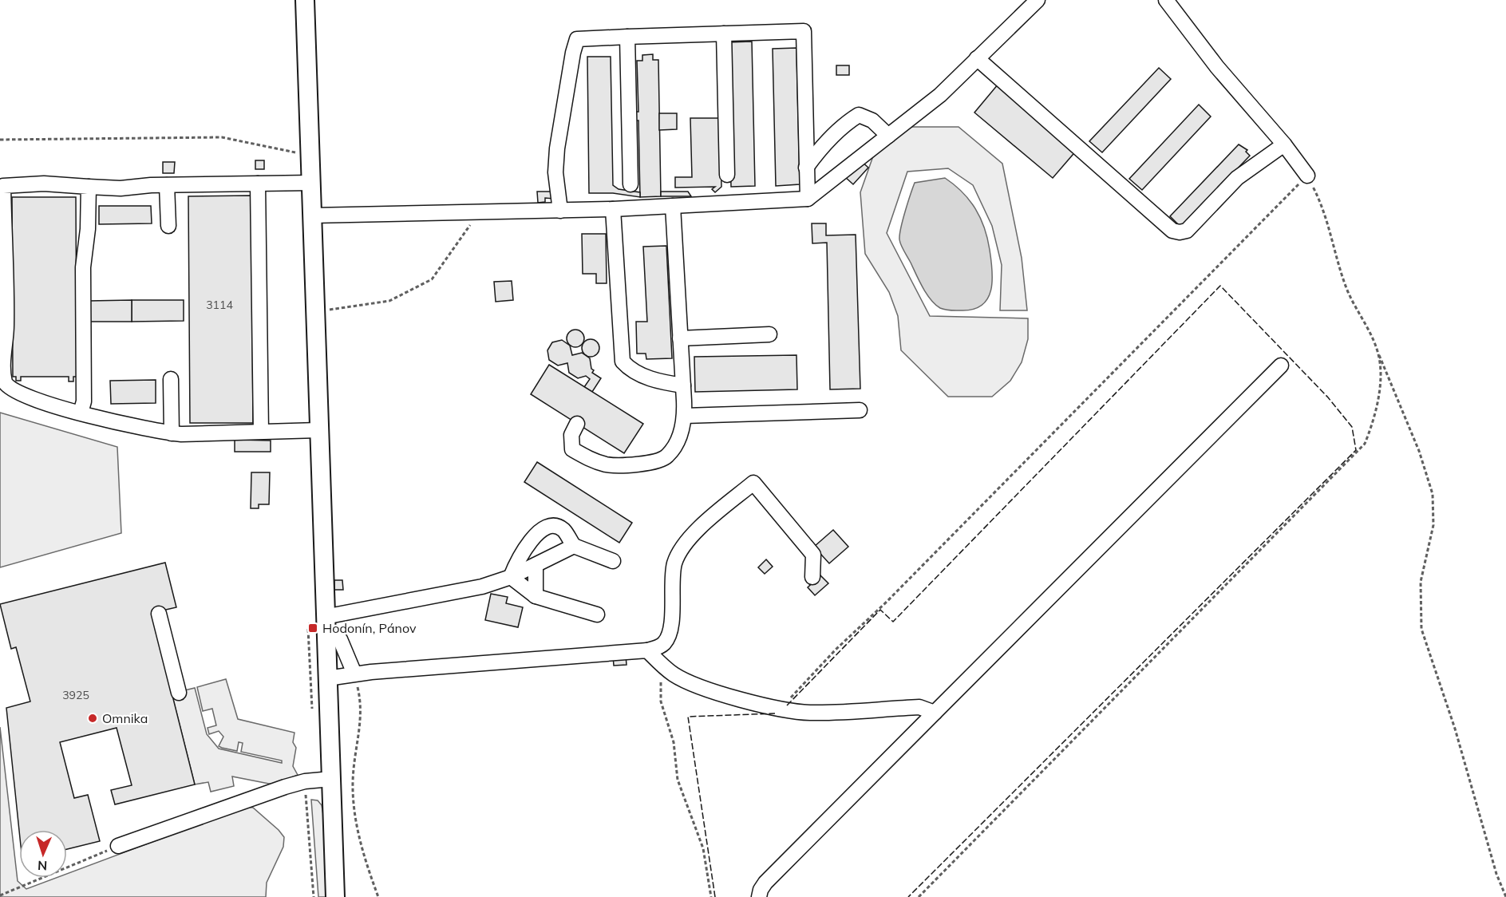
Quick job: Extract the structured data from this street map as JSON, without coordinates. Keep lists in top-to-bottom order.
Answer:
{
  "places": {
    "transit": ["Hodonín, Pánov"],
    "other": ["Omnika"]
  },
  "house_numbers": ["3114", "3925"],
  "north": "bottom"
}
